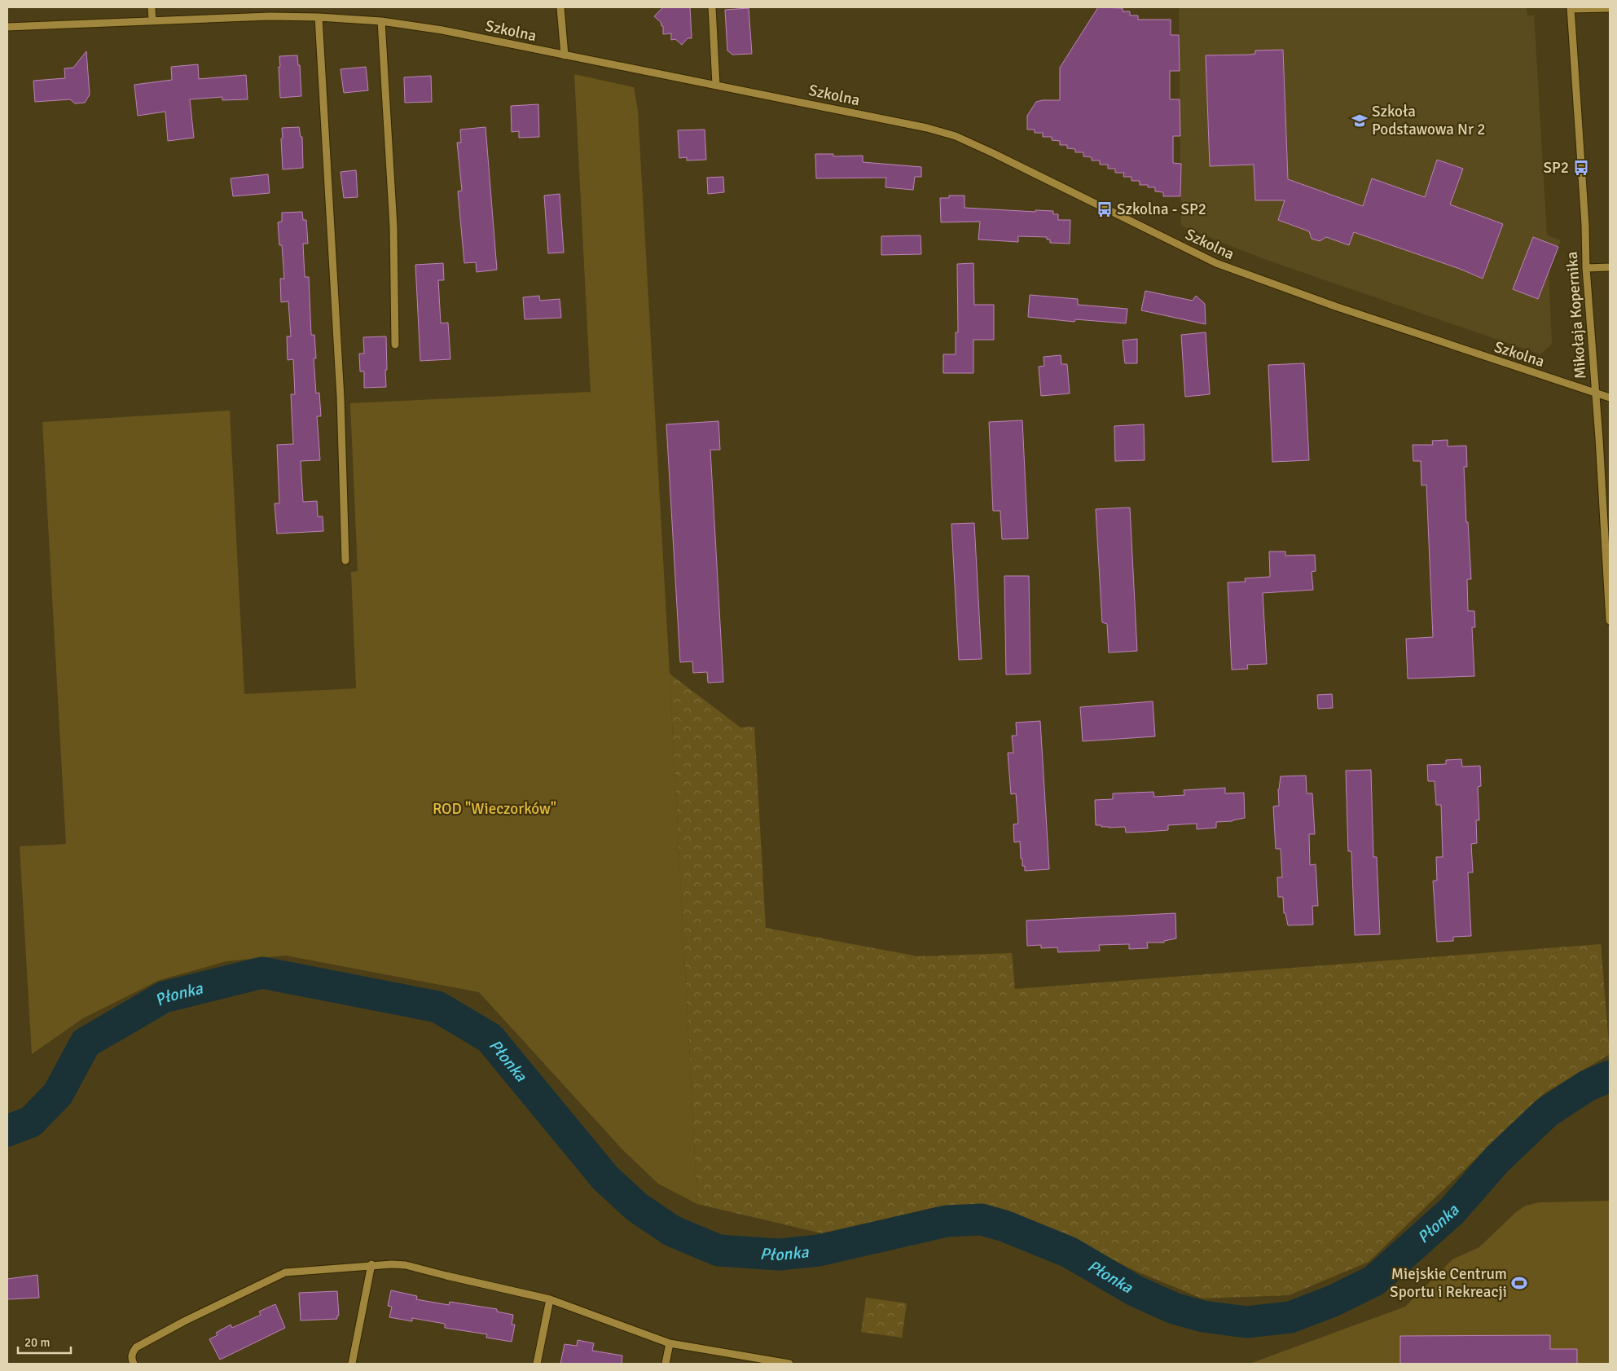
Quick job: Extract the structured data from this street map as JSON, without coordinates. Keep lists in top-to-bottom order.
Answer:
{
  "streets": {
    "street": ["Szkolna", "Mikołaja Kopernika"]
  },
  "crossings": [
    ["Szkolna", "Mikołaja Kopernika"]
  ],
  "water": ["Płonka"],
  "parks": ["ROD \"Wieczorków\""],
  "places": {
    "school or university": ["Szkoła Podstawowa Nr 2"],
    "bus stop": ["SP2", "Szkolna - SP2"],
    "sports": ["Miejskie Centrum Sportu i Rekreacji"]
  },
  "scale_bar": "20 m"
}
